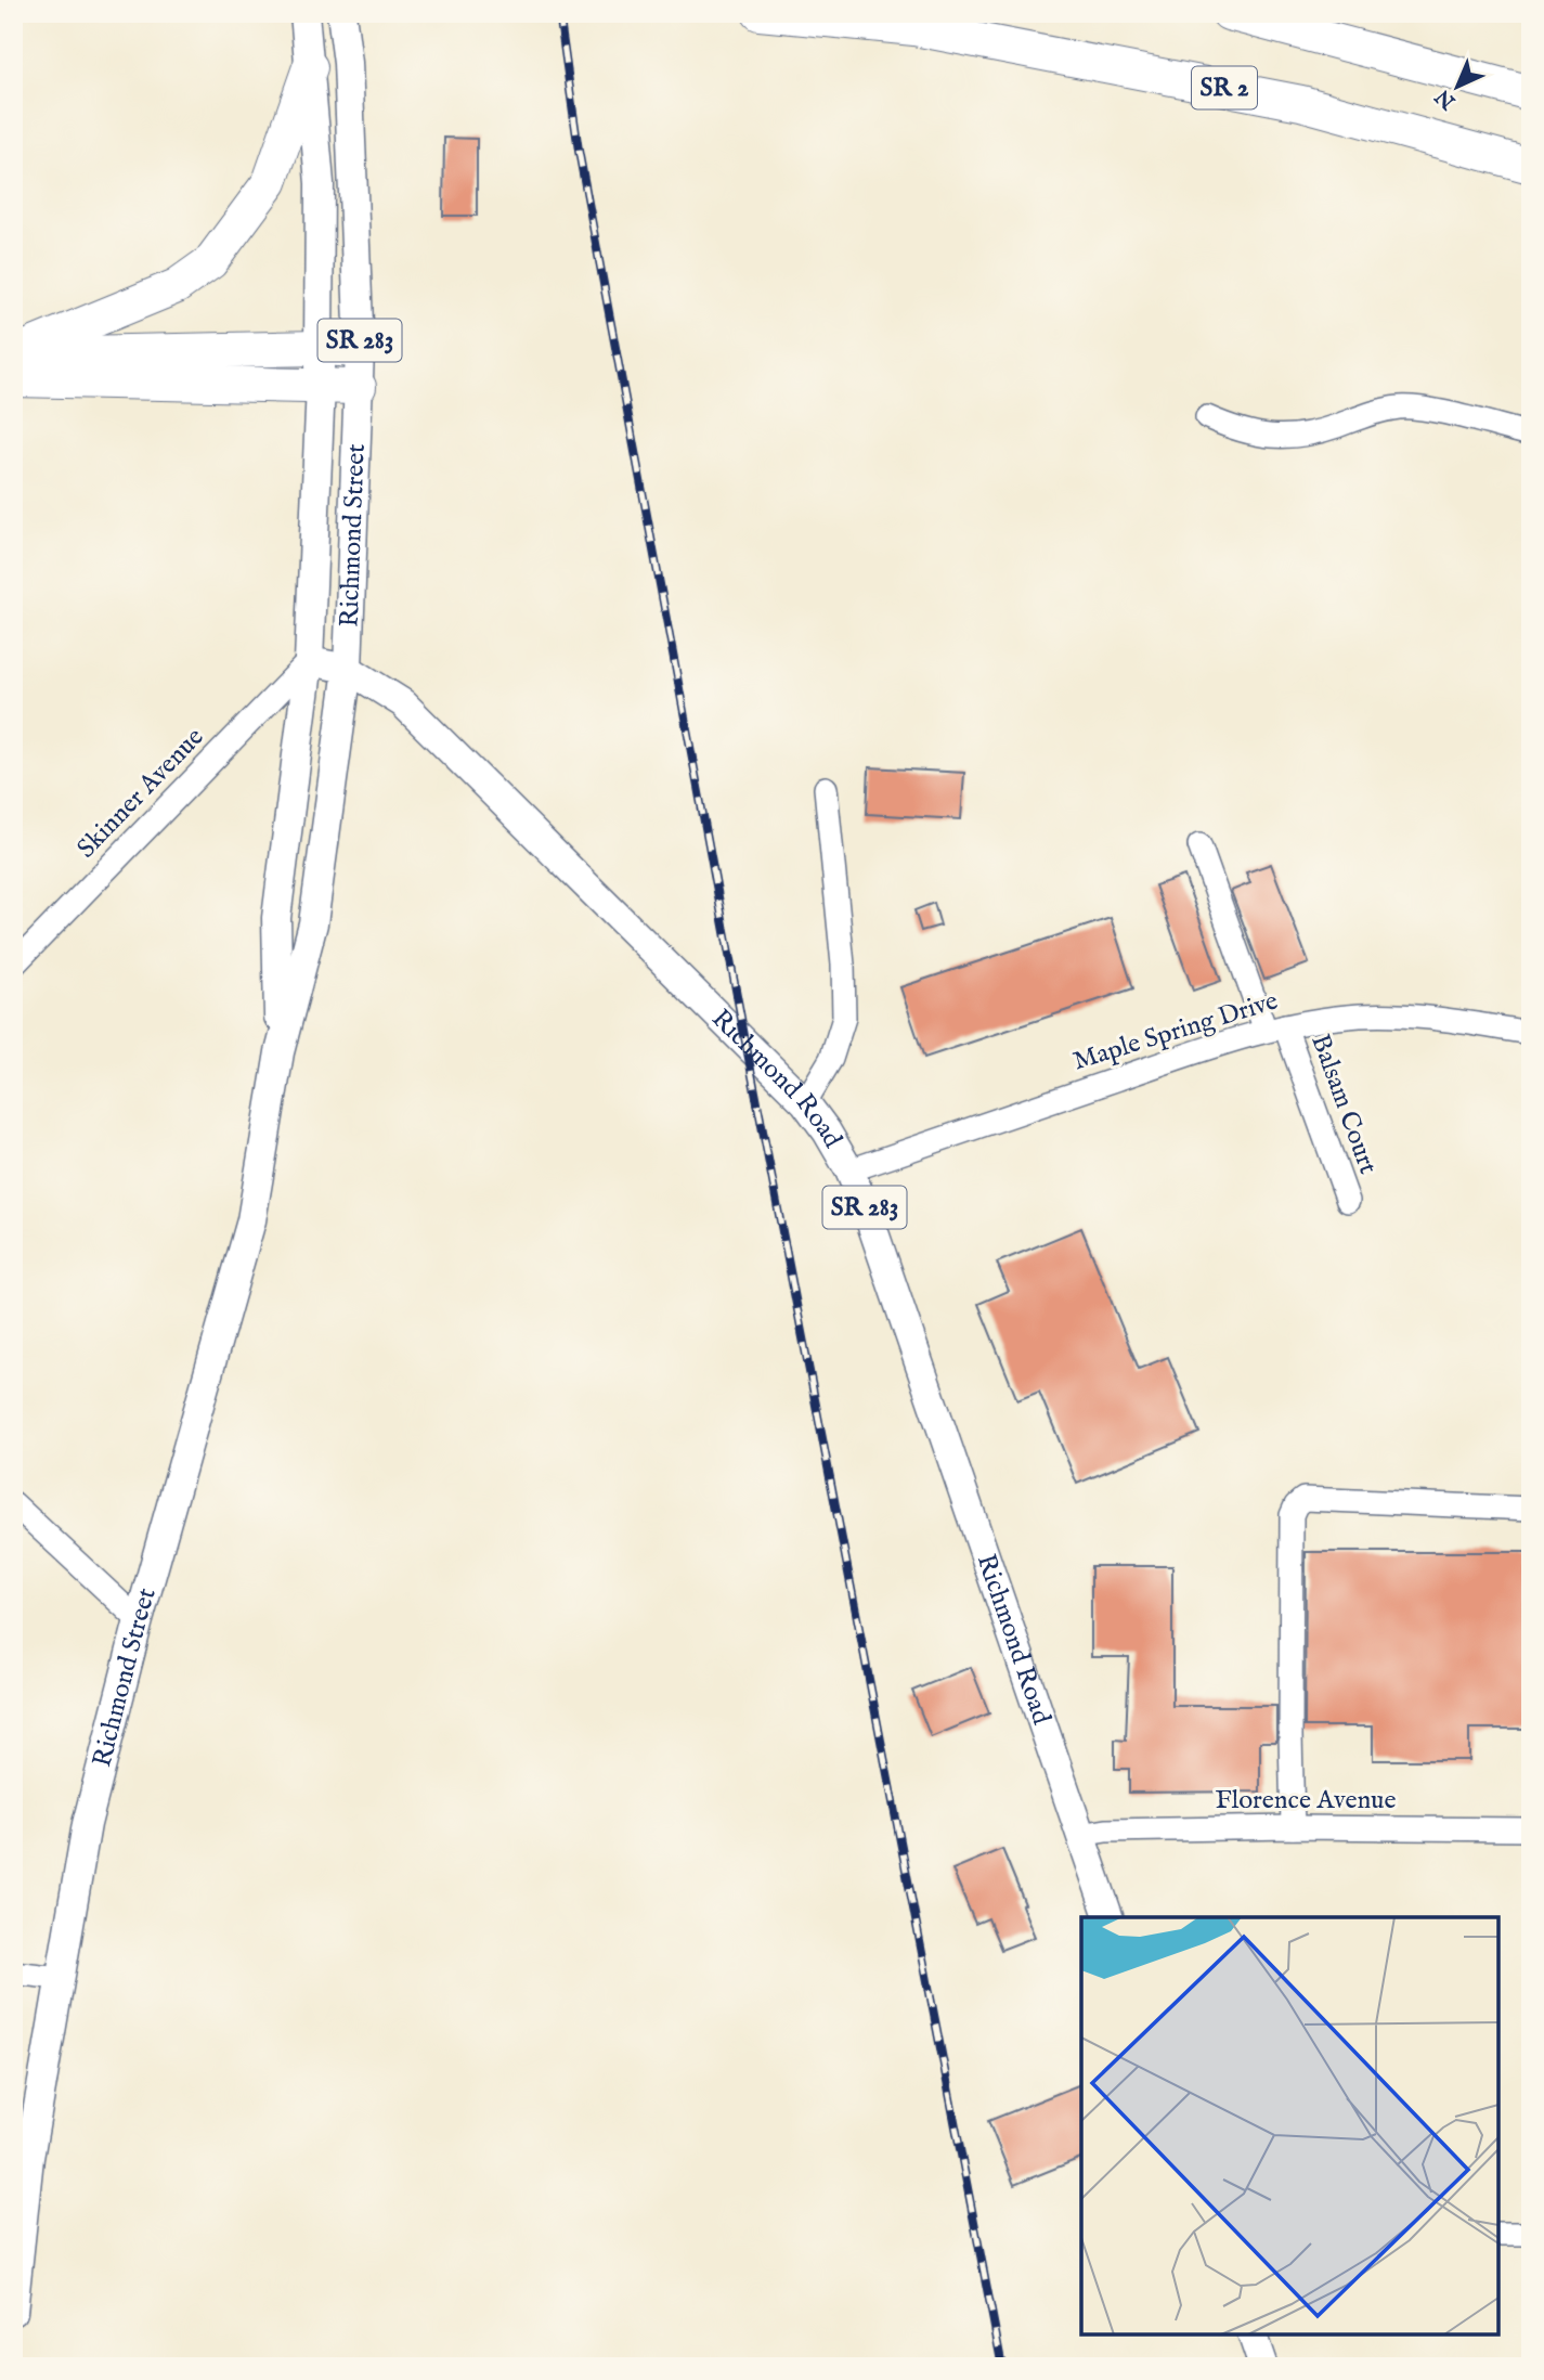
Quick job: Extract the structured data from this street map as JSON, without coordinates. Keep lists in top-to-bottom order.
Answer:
{
  "streets": {
    "highway": ["SR 2"],
    "main road": ["SR 283", "Richmond Street", "Richmond Road"],
    "street": [
      "Skinner Avenue",
      "Maple Spring Drive",
      "Balsam Court",
      "Florence Avenue"
    ]
  },
  "crossings": [
    ["Richmond Street", "Skinner Avenue"],
    ["Richmond Street", "Richmond Road"],
    ["Skinner Avenue", "Richmond Road"],
    ["Maple Spring Drive", "Richmond Road"],
    ["Maple Spring Drive", "Balsam Court"],
    ["Richmond Road", "Florence Avenue"]
  ],
  "north": "bottom left"
}
